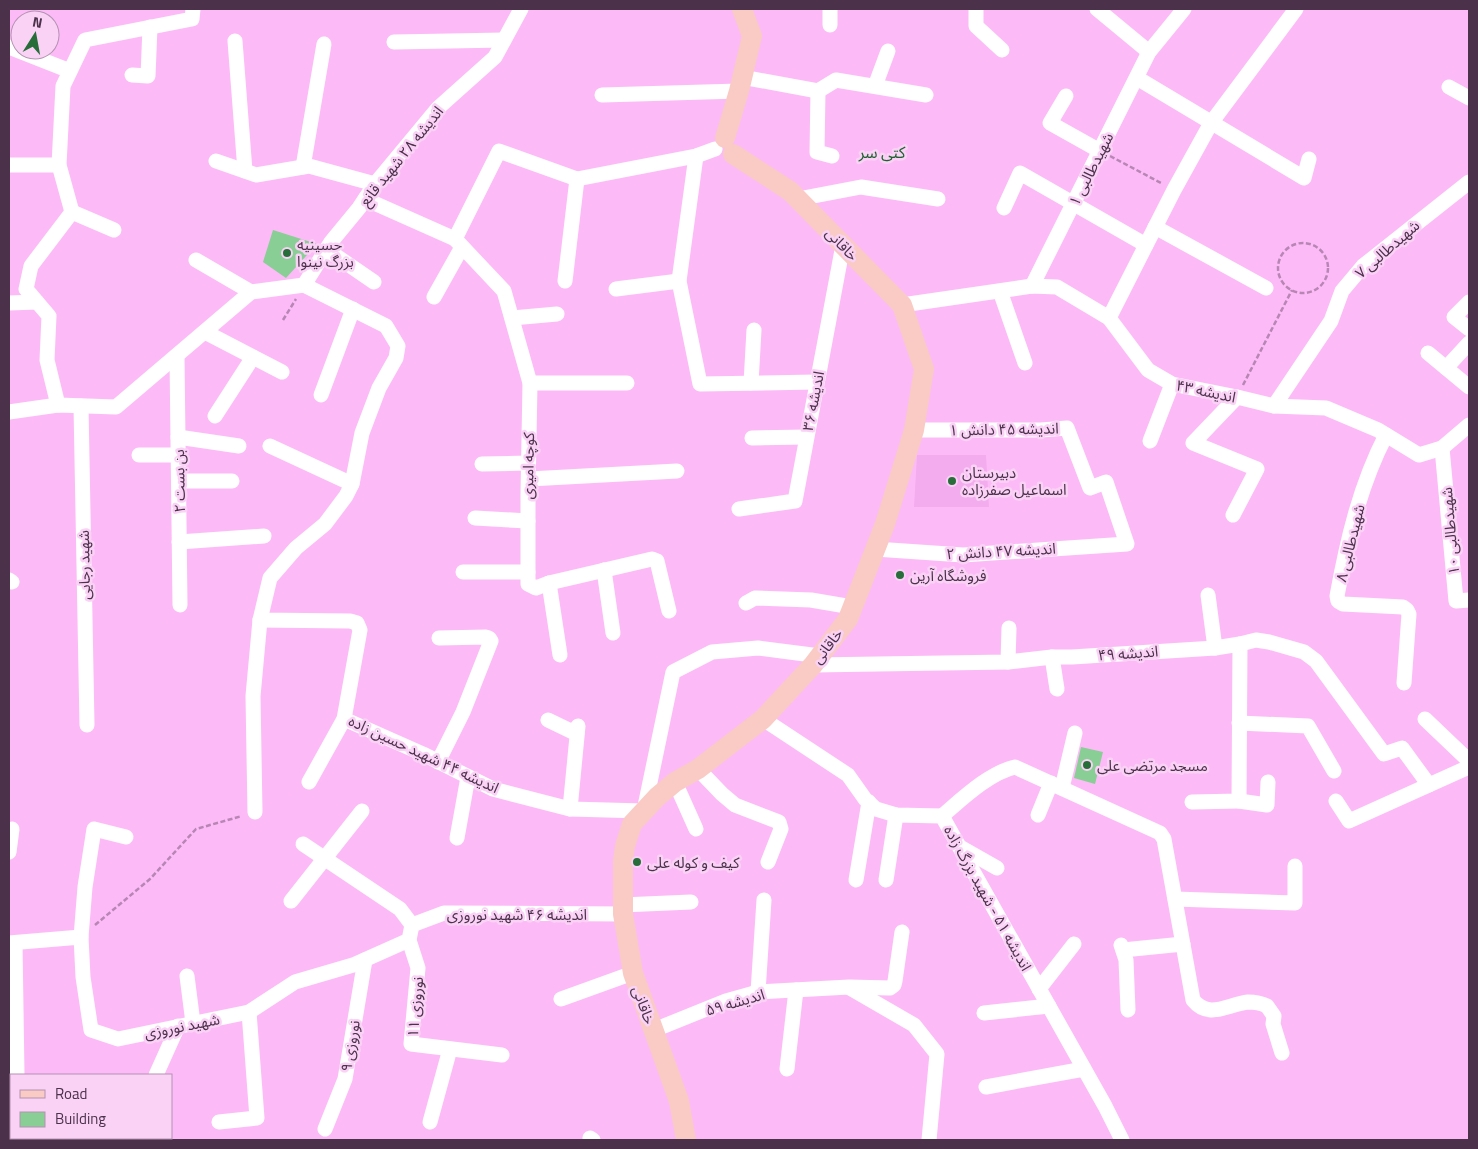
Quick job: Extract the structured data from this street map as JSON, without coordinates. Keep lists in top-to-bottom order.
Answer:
{
  "streets": {
    "main road": ["خاقانی"],
    "street": [
      "اندیشه ۲۸ شهید قانع",
      "شهیدطالبی ۱",
      "شهیدطالبی ۷",
      "اندیشه ۴۳",
      "اندیشه ۳۶",
      "اندیشه ۴۵ دانش ۱",
      "کوچه امیری",
      "بن بست ۲",
      "شهیدطالبی ۱۰",
      "شهیدطالبی ۸",
      "اندیشه ۴۷ دانش ۲",
      "شهید رجایی",
      "اندیشه ۴۹",
      "اندیشه ۴۴ شهید حسین زاده",
      "اندیشه ۵۱ - شهید بزرگ زاده",
      "اندیشه ۴۶ شهید نوروزی",
      "اندیشه ۵۹",
      "نوروزی ۱۱",
      "شهید نوروزی",
      "نوروزی ۹"
    ]
  },
  "crossings": [
    ["شهیدطالبی ۱", "اندیشه ۴۳"],
    ["خاقانی", "اندیشه ۴۳"],
    ["خاقانی", "اندیشه ۳۶"],
    ["خاقانی", "اندیشه ۴۵ دانش ۱"],
    ["خاقانی", "اندیشه ۴۷ دانش ۲"],
    ["خاقانی", "اندیشه ۴۹"],
    ["خاقانی", "اندیشه ۴۴ شهید حسین زاده"],
    ["خاقانی", "اندیشه ۵۱ - شهید بزرگ زاده"],
    ["خاقانی", "اندیشه ۴۶ شهید نوروزی"],
    ["خاقانی", "اندیشه ۵۹"],
    ["شهیدطالبی ۷", "اندیشه ۴۳"],
    ["اندیشه ۴۳", "شهیدطالبی ۱۰"],
    ["اندیشه ۴۳", "شهیدطالبی ۸"],
    ["اندیشه ۴۵ دانش ۱", "اندیشه ۴۷ دانش ۲"],
    ["اندیشه ۴۹", "اندیشه ۴۴ شهید حسین زاده"],
    ["اندیشه ۴۶ شهید نوروزی", "نوروزی ۱۱"],
    ["اندیشه ۴۶ شهید نوروزی", "شهید نوروزی"],
    ["نوروزی ۱۱", "شهید نوروزی"],
    ["شهید نوروزی", "نوروزی ۹"]
  ],
  "districts": ["کتی سر"],
  "places": [
    "حسینیه بزرگ نینوا",
    "دبیرستان اسماعیل صفرزاده",
    "فروشگاه آرین",
    "مسجد مرتضی علی",
    "کیف و کوله علی"
  ],
  "legend": ["Road", "Building"],
  "north": "top"
}
